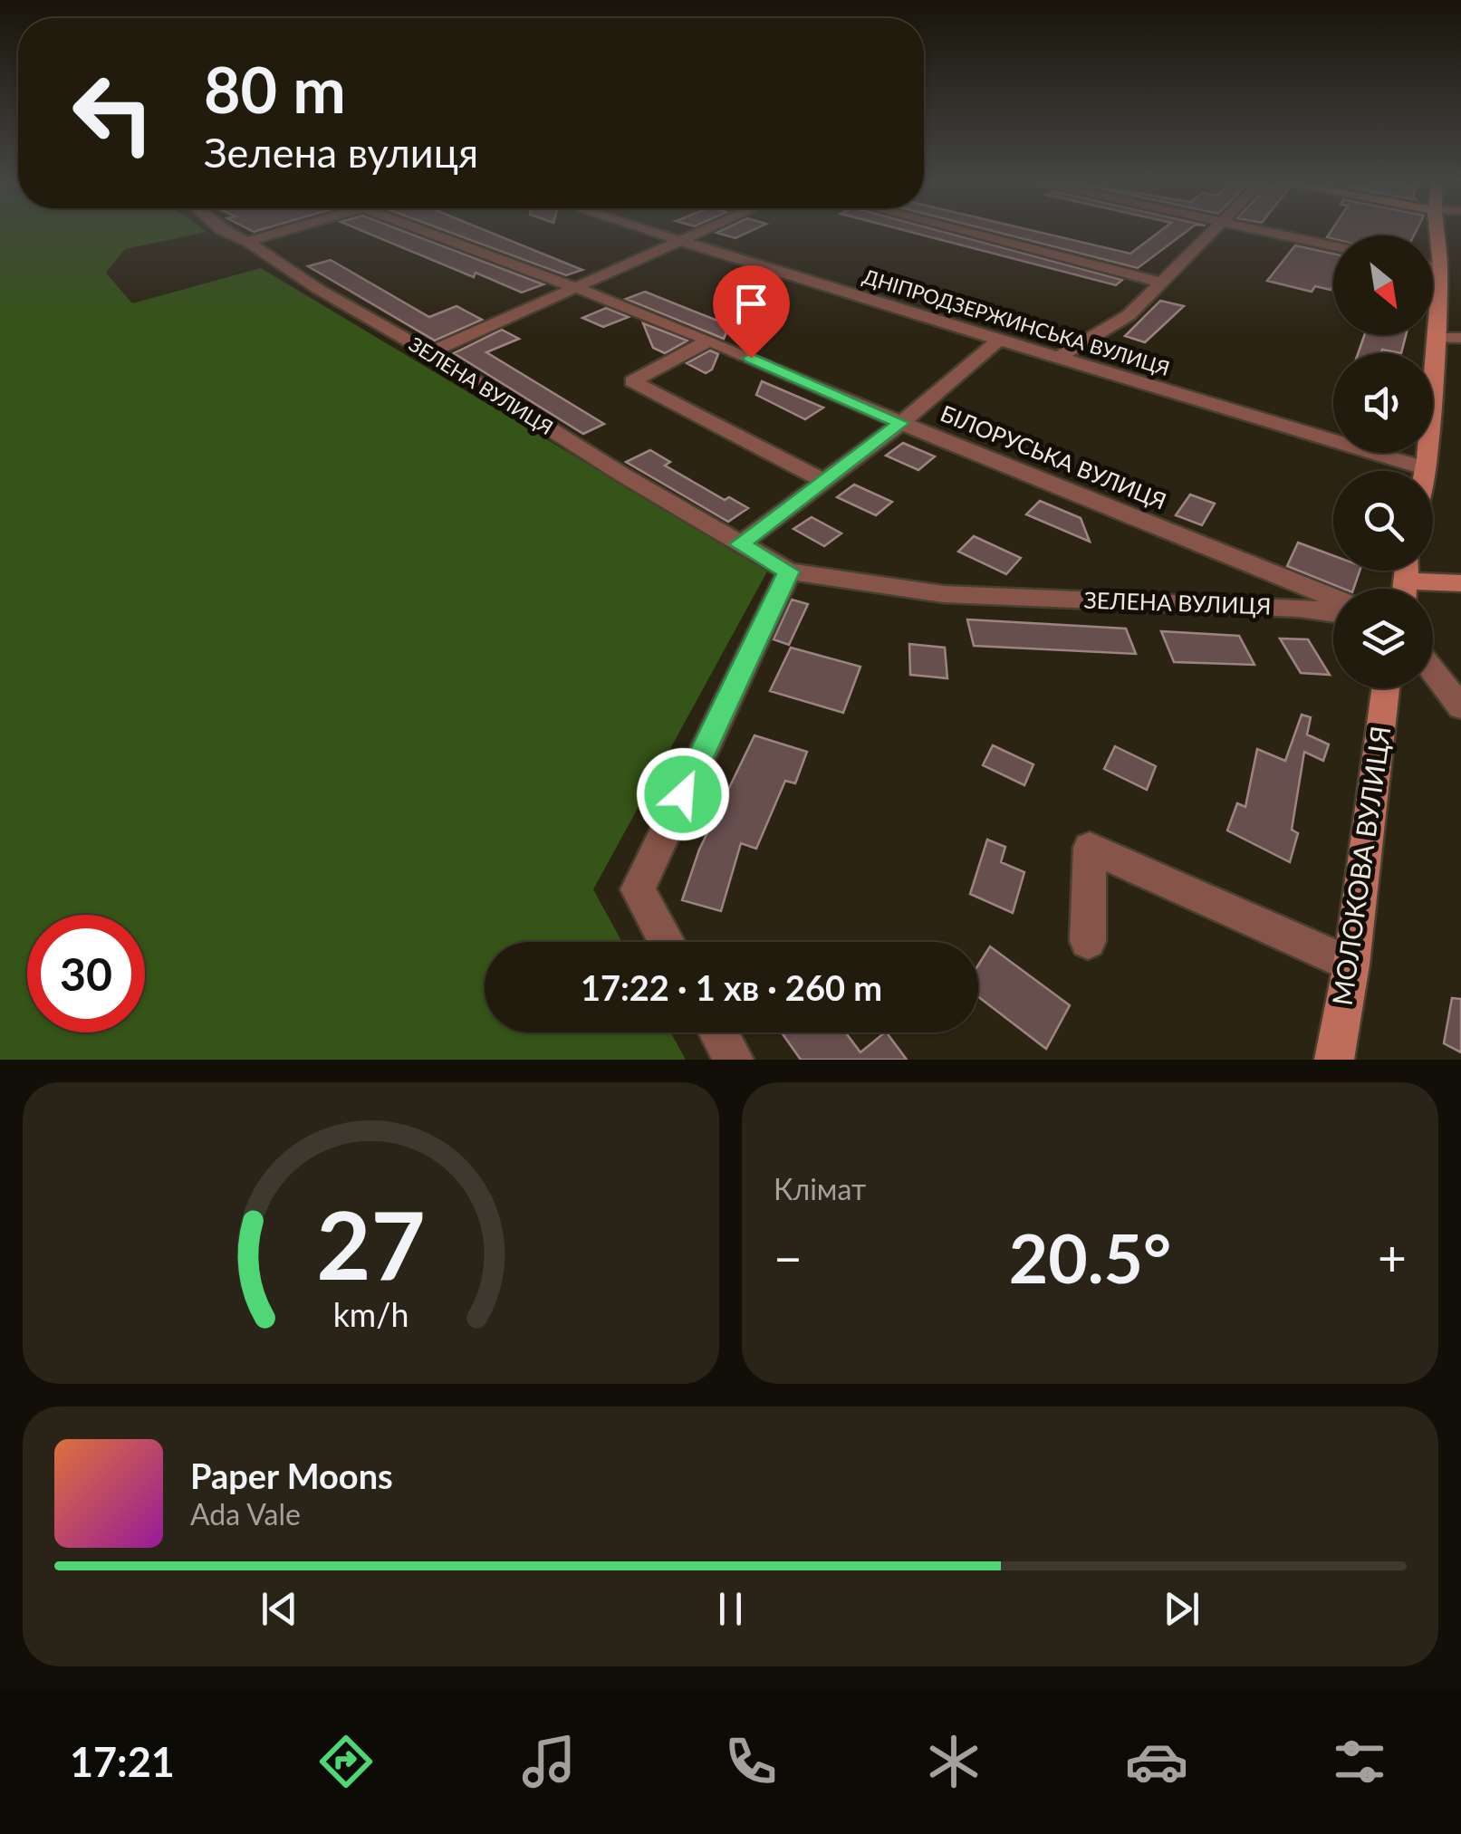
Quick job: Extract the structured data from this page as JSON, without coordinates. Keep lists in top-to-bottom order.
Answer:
{
  "streets": {
    "street": [
      "ДНІПРОДЗЕРЖИНСЬКА ВУЛИЦЯ",
      "ЗЕЛЕНА ВУЛИЦЯ",
      "БІЛОРУСЬКА ВУЛИЦЯ",
      "МОЛОКОВА ВУЛИЦЯ"
    ]
  },
  "north": "bottom right",
  "page": {
    "turn": ["80 m", "Зелена вулиця"],
    "limit": "30",
    "trip": "17:22 · 1 хв · 260 m",
    "tile": "Клімат",
    "heat": ["−", "20.5°", "+"],
    "song": ["Paper Moons", "Ada Vale"],
    "tabs": "17:21",
    "gauge": ["27", "km/h"]
  }
}
